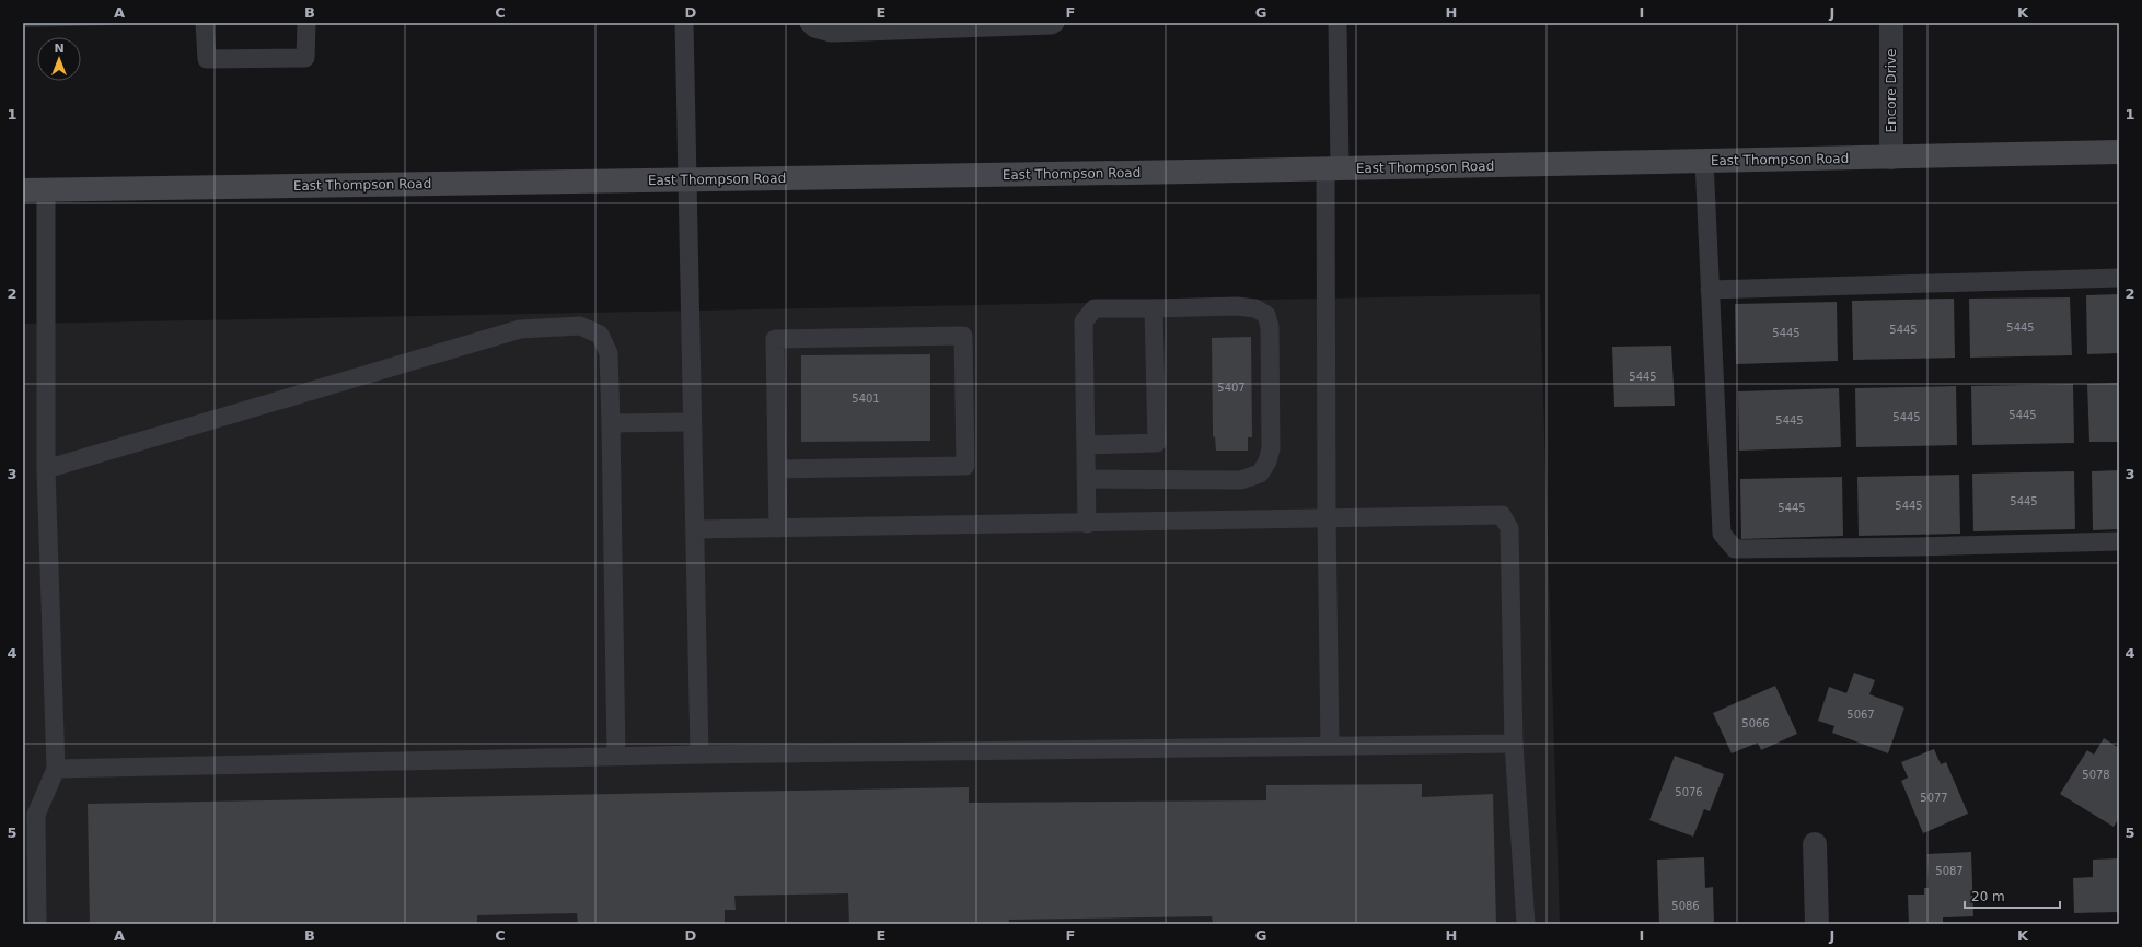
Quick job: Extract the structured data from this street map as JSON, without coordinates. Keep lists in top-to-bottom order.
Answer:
{
  "streets": {
    "main road": ["East Thompson Road"],
    "street": ["Encore Drive"]
  },
  "crossings": [
    ["Encore Drive", "East Thompson Road"]
  ],
  "house_numbers": [
    "5445",
    "5445",
    "5445",
    "5445",
    "5407",
    "5401",
    "5445",
    "5445",
    "5445",
    "5445",
    "5445",
    "5445",
    "5067",
    "5066",
    "5078",
    "5076",
    "5077",
    "5087",
    "5086"
  ],
  "scale_bar": "20 m",
  "north": "top",
  "grid": {
    "columns": [
      "A",
      "B",
      "C",
      "D",
      "E",
      "F",
      "G",
      "H",
      "I",
      "J",
      "K"
    ],
    "rows": [
      "1",
      "2",
      "3",
      "4",
      "5"
    ]
  }
}
